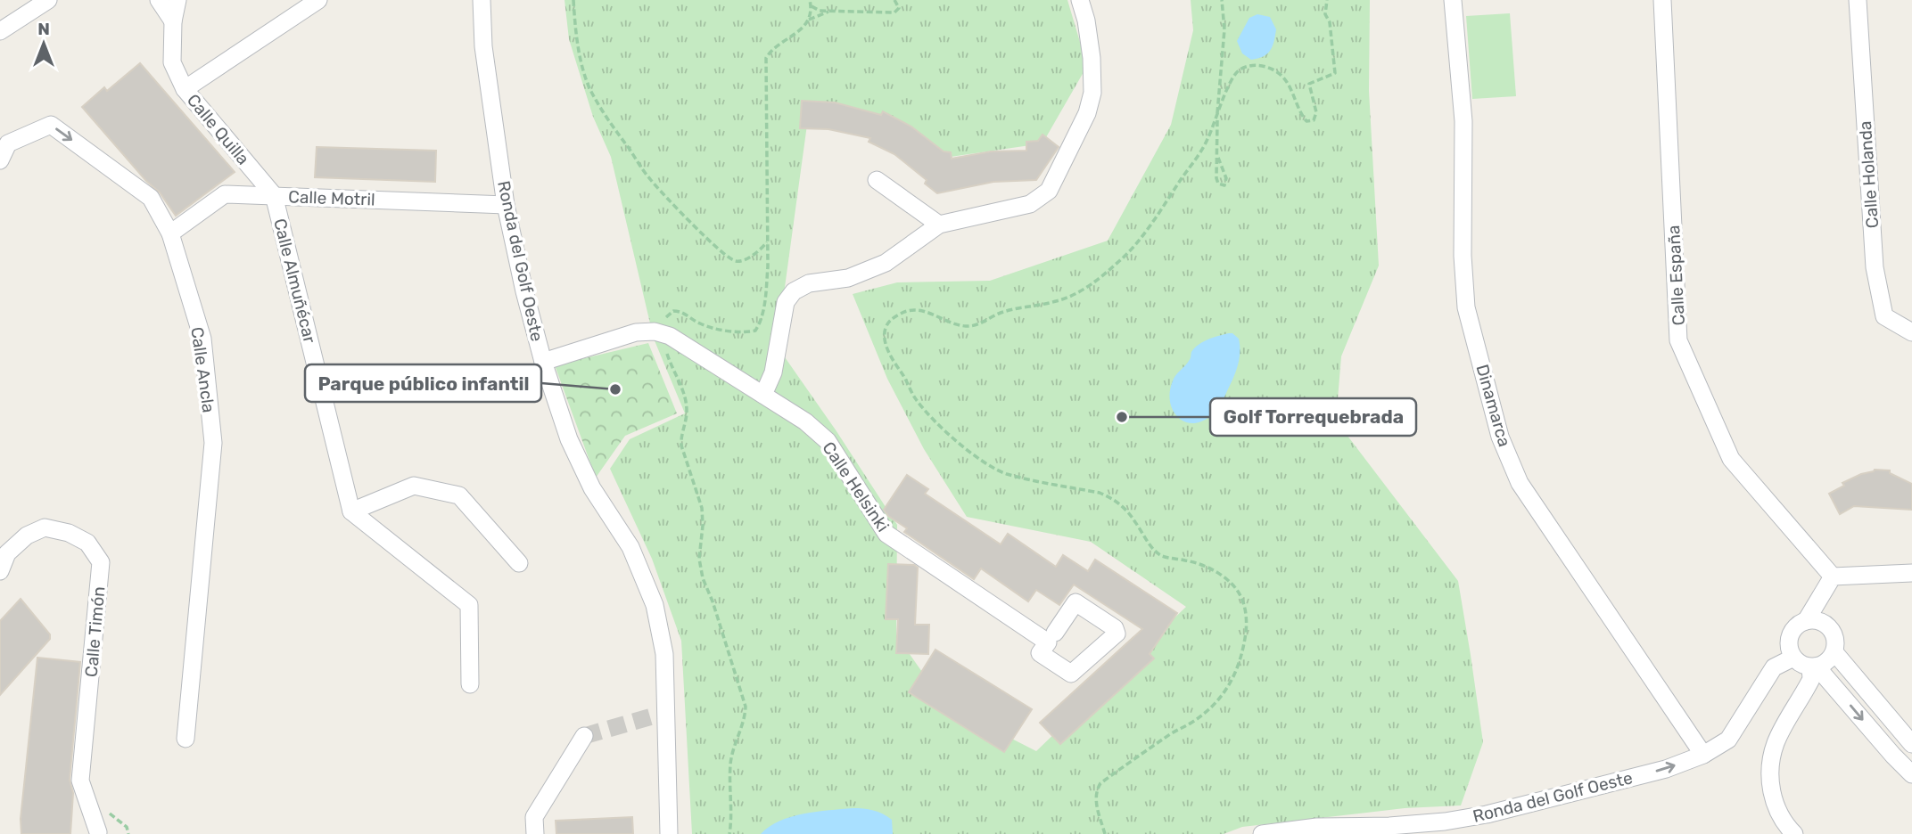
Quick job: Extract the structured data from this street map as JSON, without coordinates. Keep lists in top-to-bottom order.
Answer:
{
  "streets": {
    "street": [
      "Calle Quilla",
      "Calle Holanda",
      "Calle Motril",
      "Ronda del Golf Oeste",
      "Calle España",
      "Calle Almuñécar",
      "Calle Ancla",
      "Dinamarca",
      "Calle Helsinki",
      "Calle Timón"
    ]
  },
  "crossings": [
    ["Calle Quilla", "Calle Motril"],
    ["Calle Quilla", "Calle Almuñécar"],
    ["Calle Motril", "Ronda del Golf Oeste"],
    ["Calle Motril", "Calle Almuñécar"],
    ["Calle Motril", "Calle Ancla"],
    ["Ronda del Golf Oeste", "Dinamarca"],
    ["Ronda del Golf Oeste", "Calle Helsinki"]
  ],
  "places": ["Parque público infantil", "Golf Torrequebrada"],
  "north": "top"
}
